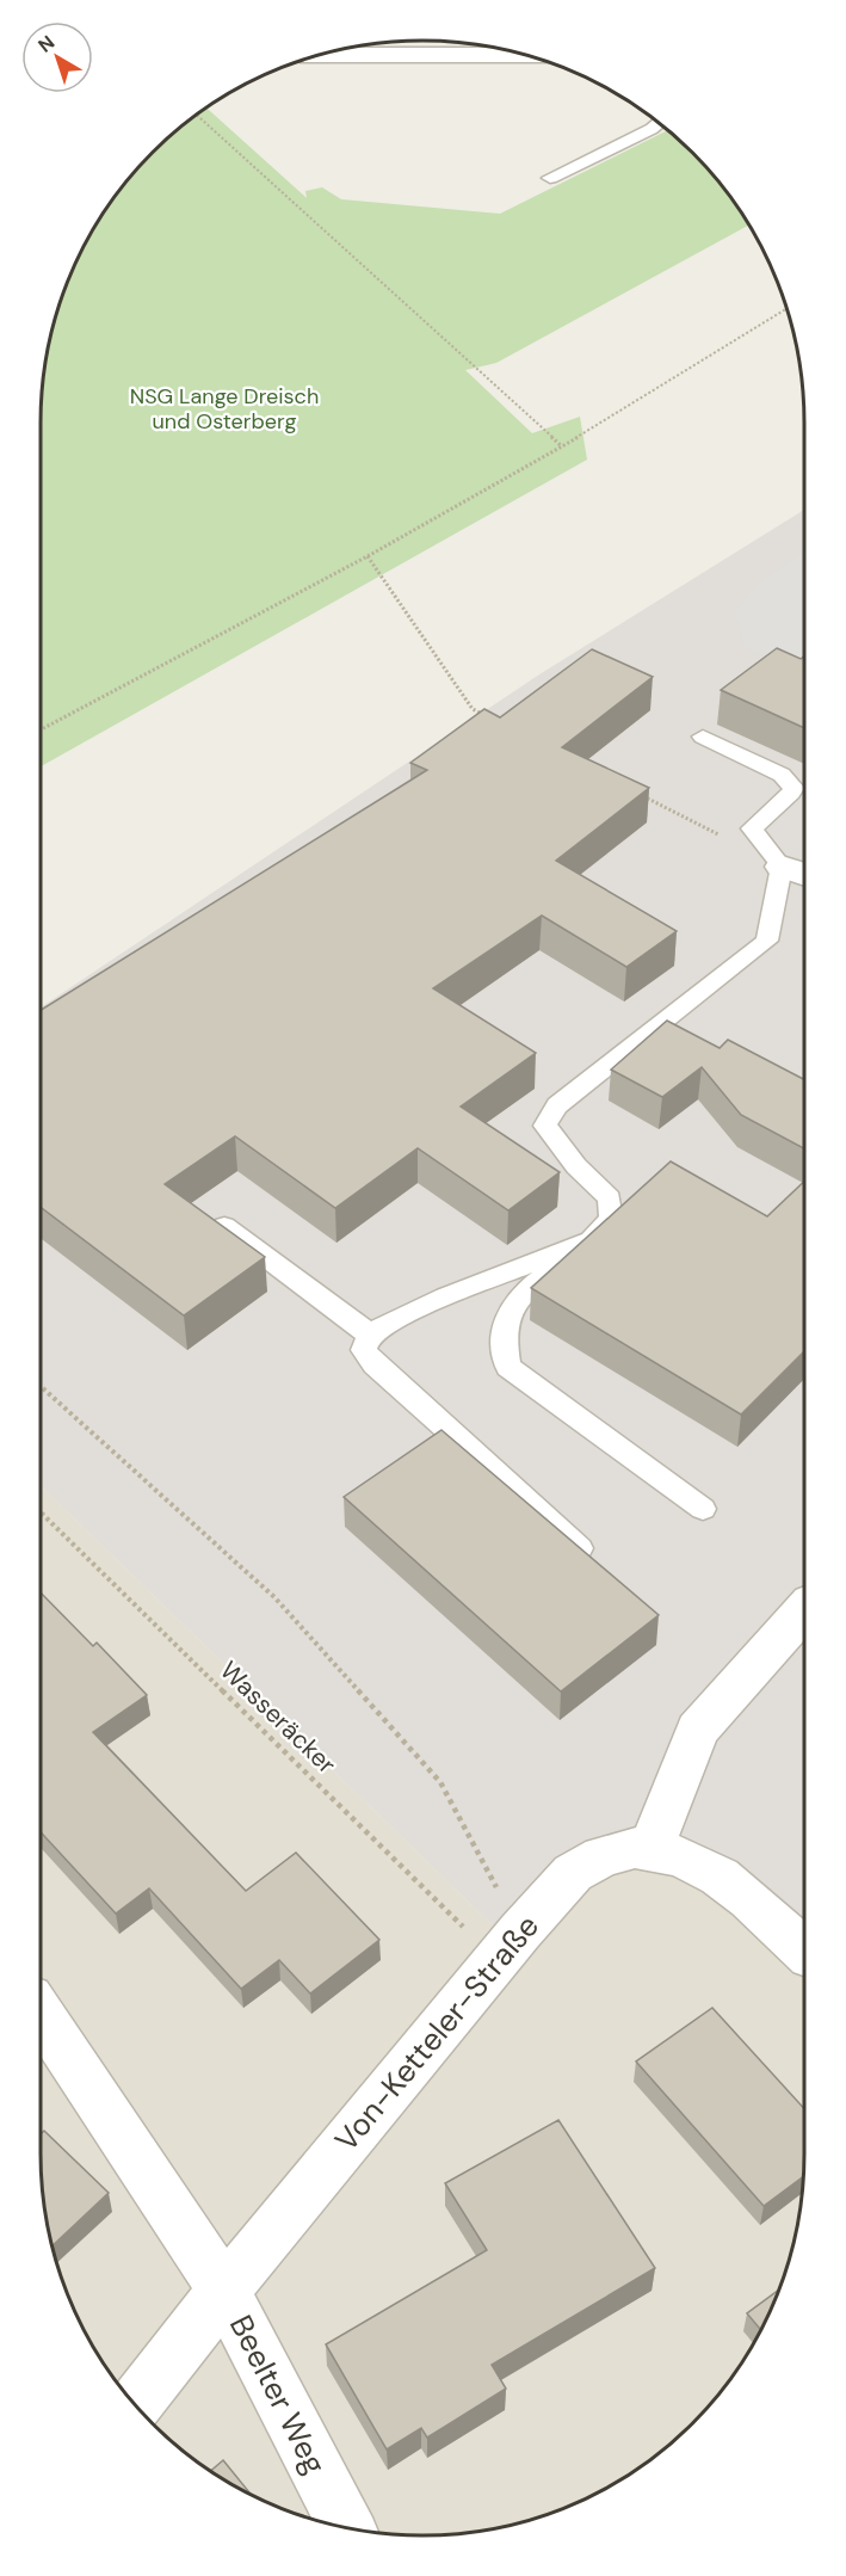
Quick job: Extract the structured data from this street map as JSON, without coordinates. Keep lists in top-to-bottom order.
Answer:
{
  "streets": {
    "street": ["Von-Ketteler-Straße", "Beelter Weg"],
    "path": ["Wasseräcker"]
  },
  "crossings": [
    ["Wasseräcker", "Von-Ketteler-Straße"],
    ["Von-Ketteler-Straße", "Beelter Weg"]
  ],
  "parks": ["NSG Lange Dreisch und Osterberg"],
  "north": "top left"
}
